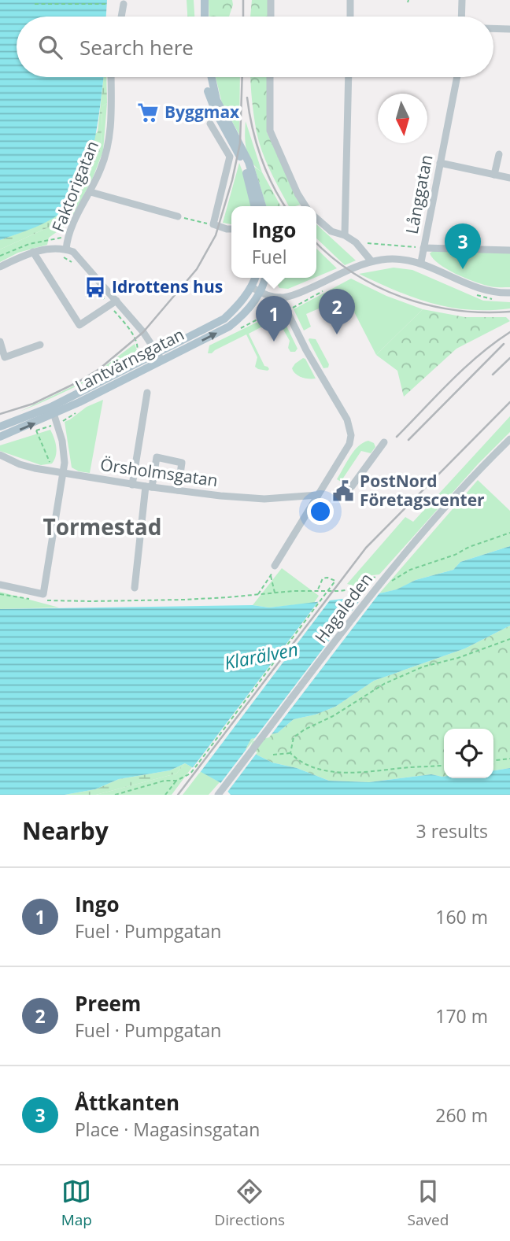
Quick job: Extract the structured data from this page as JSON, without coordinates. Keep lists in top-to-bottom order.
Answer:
{
  "streets": {
    "main road": ["Lantvärnsgatan"],
    "street": [
      "Faktorigatan",
      "Långgatan",
      "Örsholmsgatan",
      "Hagaleden"
    ]
  },
  "districts": ["Tormestad"],
  "water": ["Klarälven"],
  "places": {
    "supermarket": ["Byggmax"],
    "bus stop": ["Idrottens hus"],
    "public building": ["PostNord Företagscenter"]
  },
  "north": "bottom",
  "page": {
    "search": "Search here",
    "popup": ["Ingo", "Fuel"],
    "pins": ["3", "2", "1"],
    "heading": ["Nearby", "3 results"],
    "list": [
      {
        "mark": "1",
        "name": "Ingo",
        "note": "Fuel · Pumpgatan",
        "value": "160 m"
      },
      {
        "mark": "2",
        "name": "Preem",
        "note": "Fuel · Pumpgatan",
        "value": "170 m"
      },
      {
        "mark": "3",
        "name": "Åttkanten",
        "note": "Place · Magasinsgatan",
        "value": "260 m"
      }
    ],
    "nav": ["Map", "Directions", "Saved"]
  }
}
